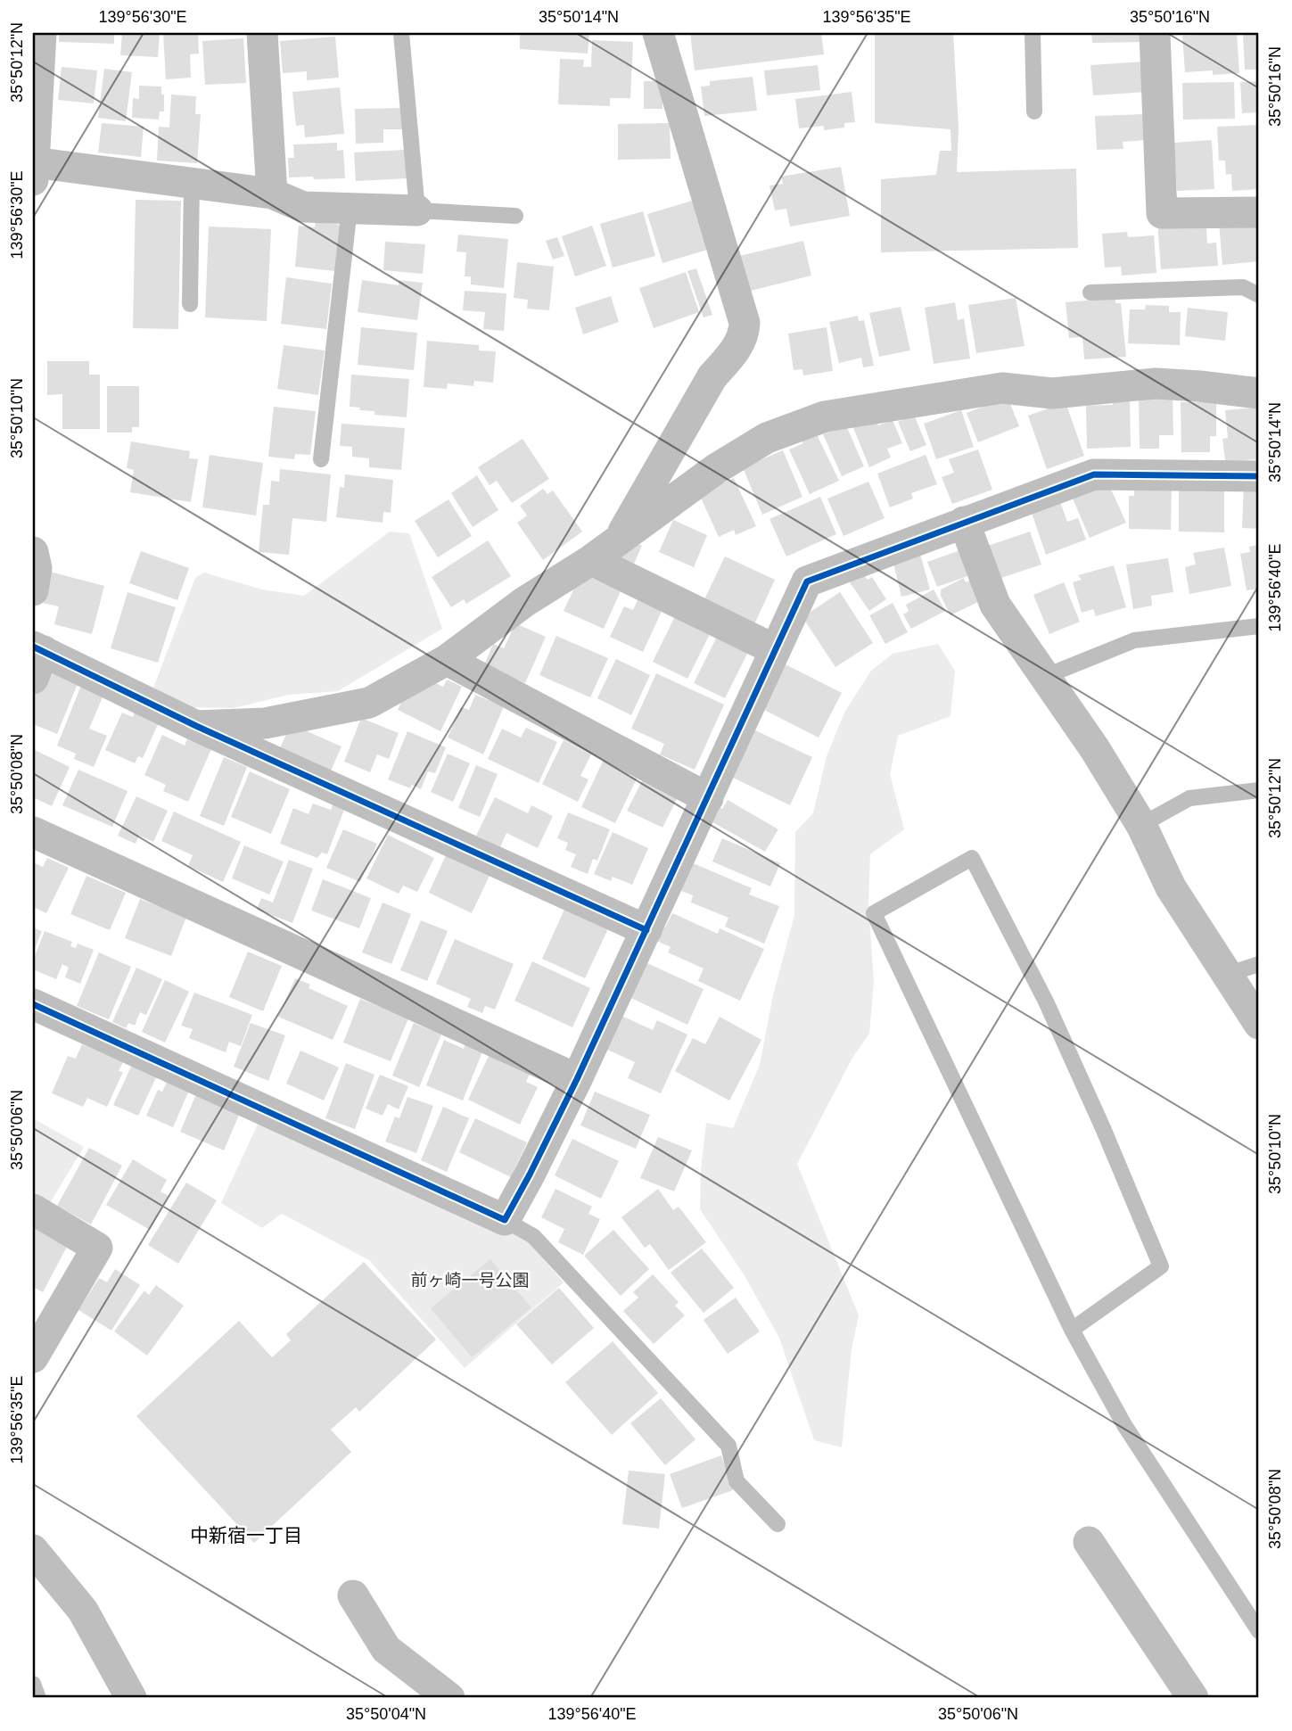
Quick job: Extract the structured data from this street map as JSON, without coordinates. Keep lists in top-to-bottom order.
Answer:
{
  "districts": ["中新宿一丁目"],
  "parks": ["前ヶ崎一号公園"],
  "coordinates": [
    "139°56'30\"E",
    "35°50'14\"N",
    "139°56'35\"E",
    "35°50'16\"N",
    "35°50'12\"N",
    "35°50'10\"N",
    "139°56'40\"E",
    "35°50'08\"N",
    "35°50'06\"N",
    "35°50'04\"N"
  ]
}
